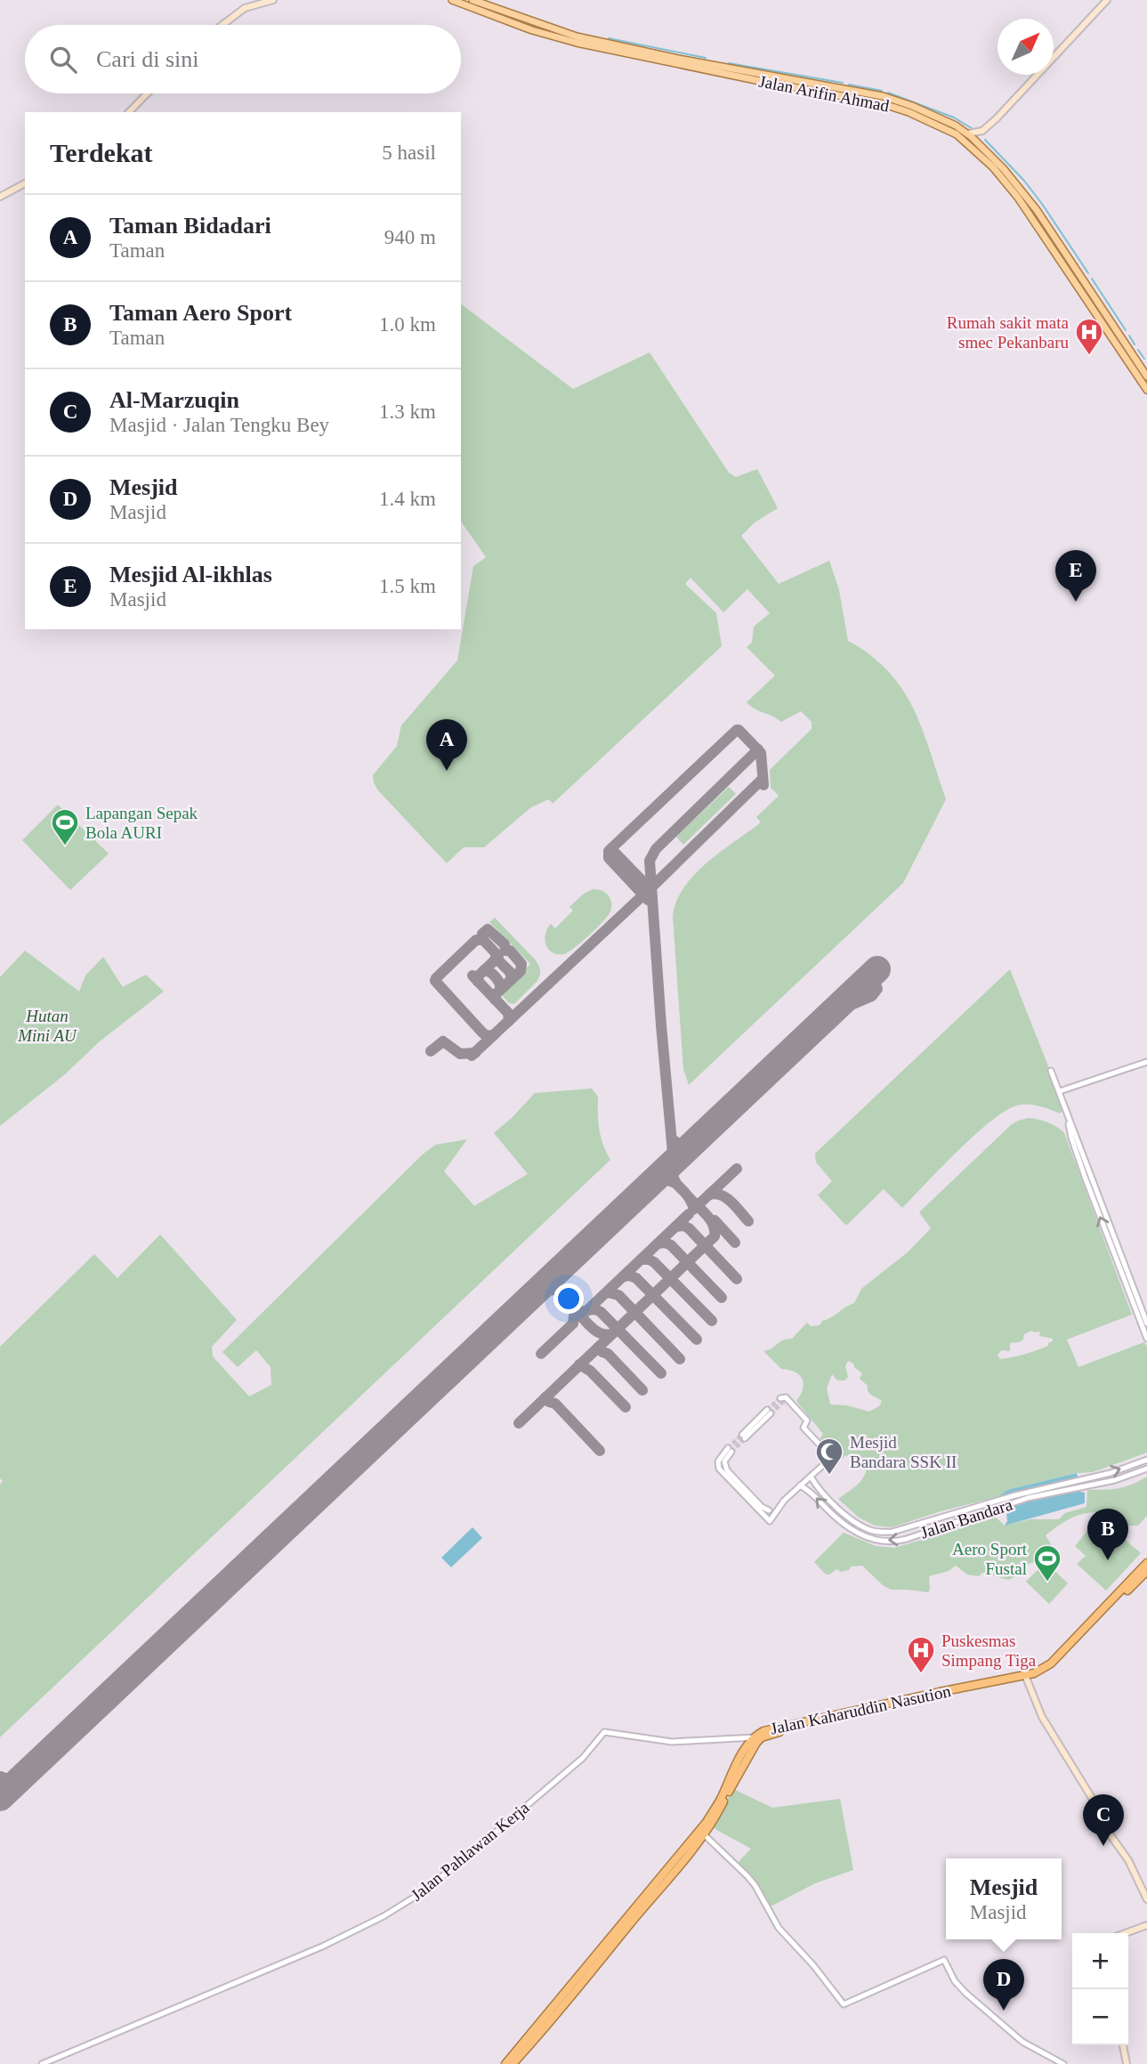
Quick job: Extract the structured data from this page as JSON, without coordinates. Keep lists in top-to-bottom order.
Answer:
{
  "streets": {
    "highway": ["Jalan Kaharuddin Nasution"],
    "main road": ["Jalan Arifin Ahmad"],
    "street": ["Jalan Bandara", "Jalan Pahlawan Kerja"]
  },
  "crossings": [
    ["Jalan Kaharuddin Nasution", "Jalan Pahlawan Kerja"]
  ],
  "parks": ["Hutan Mini AU"],
  "places": {
    "hospital": ["Rumah sakit mata smec Pekanbaru", "Puskesmas Simpang Tiga"],
    "sports": ["Lapangan Sepak Bola AURI", "Aero Sport Fustal"],
    "mosque": ["Mesjid Bandara SSK II"]
  },
  "north": "top right",
  "page": {
    "search": "Cari di sini",
    "heading": ["Terdekat", "5 hasil"],
    "list": [
      {
        "mark": "A",
        "name": "Taman Bidadari",
        "note": "Taman",
        "value": "940 m"
      },
      {
        "mark": "B",
        "name": "Taman Aero Sport",
        "note": "Taman",
        "value": "1.0 km"
      },
      {
        "mark": "C",
        "name": "Al-Marzuqin",
        "note": "Masjid · Jalan Tengku Bey",
        "value": "1.3 km"
      },
      {
        "mark": "D",
        "name": "Mesjid",
        "note": "Masjid",
        "value": "1.4 km"
      },
      {
        "mark": "E",
        "name": "Mesjid Al-ikhlas",
        "note": "Masjid",
        "value": "1.5 km"
      }
    ],
    "pins": [
      "E",
      "A",
      "B",
      "C",
      "D"
    ],
    "popup": ["Mesjid", "Masjid"],
    "map_buttons": ["+", "−"]
  }
}
